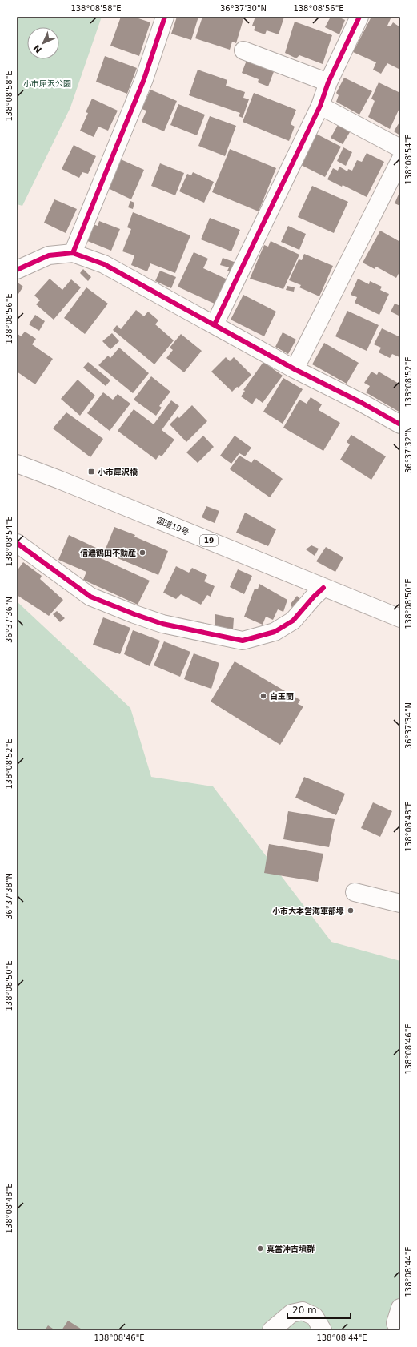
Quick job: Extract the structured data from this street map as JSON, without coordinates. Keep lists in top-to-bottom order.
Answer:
{
  "streets": {
    "main road": ["国道19号", "19"]
  },
  "parks": ["小市犀沢公園"],
  "places": {
    "transit": ["小市犀沢橋"],
    "other": [
      "信濃鶴田不動産",
      "白玉蘭",
      "小市大本営海軍部壕",
      "真當沖古墳群"
    ]
  },
  "scale_bar": "20 m",
  "north": "bottom left",
  "coordinates": [
    "138°08'58\"E",
    "36°37'30\"N",
    "138°08'56\"E",
    "138°08'54\"E",
    "138°08'52\"E",
    "36°37'32\"N",
    "138°08'50\"E",
    "36°37'36\"N",
    "36°37'34\"N",
    "138°08'48\"E",
    "36°37'38\"N",
    "138°08'46\"E",
    "138°08'44\"E"
  ]
}
